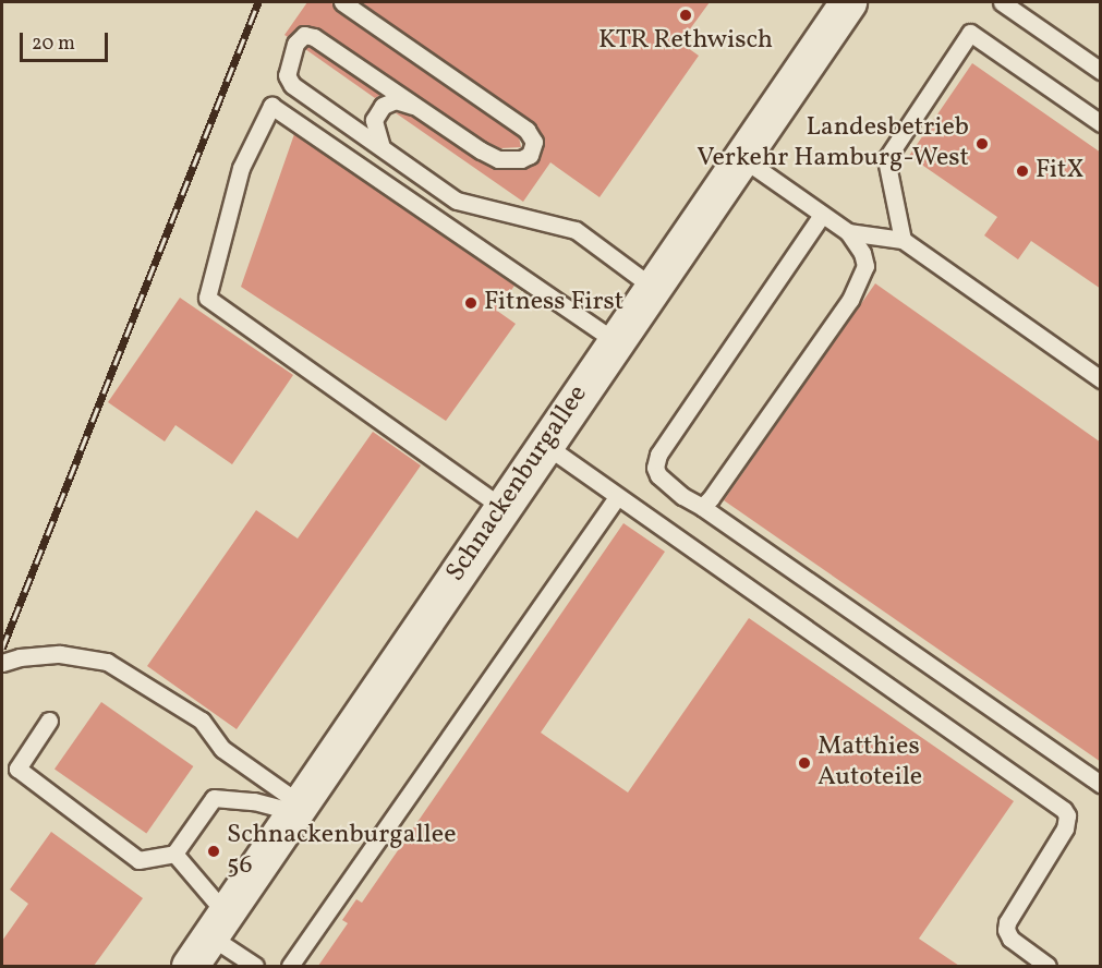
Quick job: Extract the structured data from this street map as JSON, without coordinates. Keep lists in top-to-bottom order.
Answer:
{
  "streets": {
    "main road": ["Schnackenburgallee"]
  },
  "places": [
    "KTR Rethwisch",
    "Landesbetrieb Verkehr Hamburg-West",
    "FitX",
    "Fitness First",
    "Matthies Autoteile",
    "Schnackenburgallee 56"
  ],
  "scale_bar": "20 m"
}
